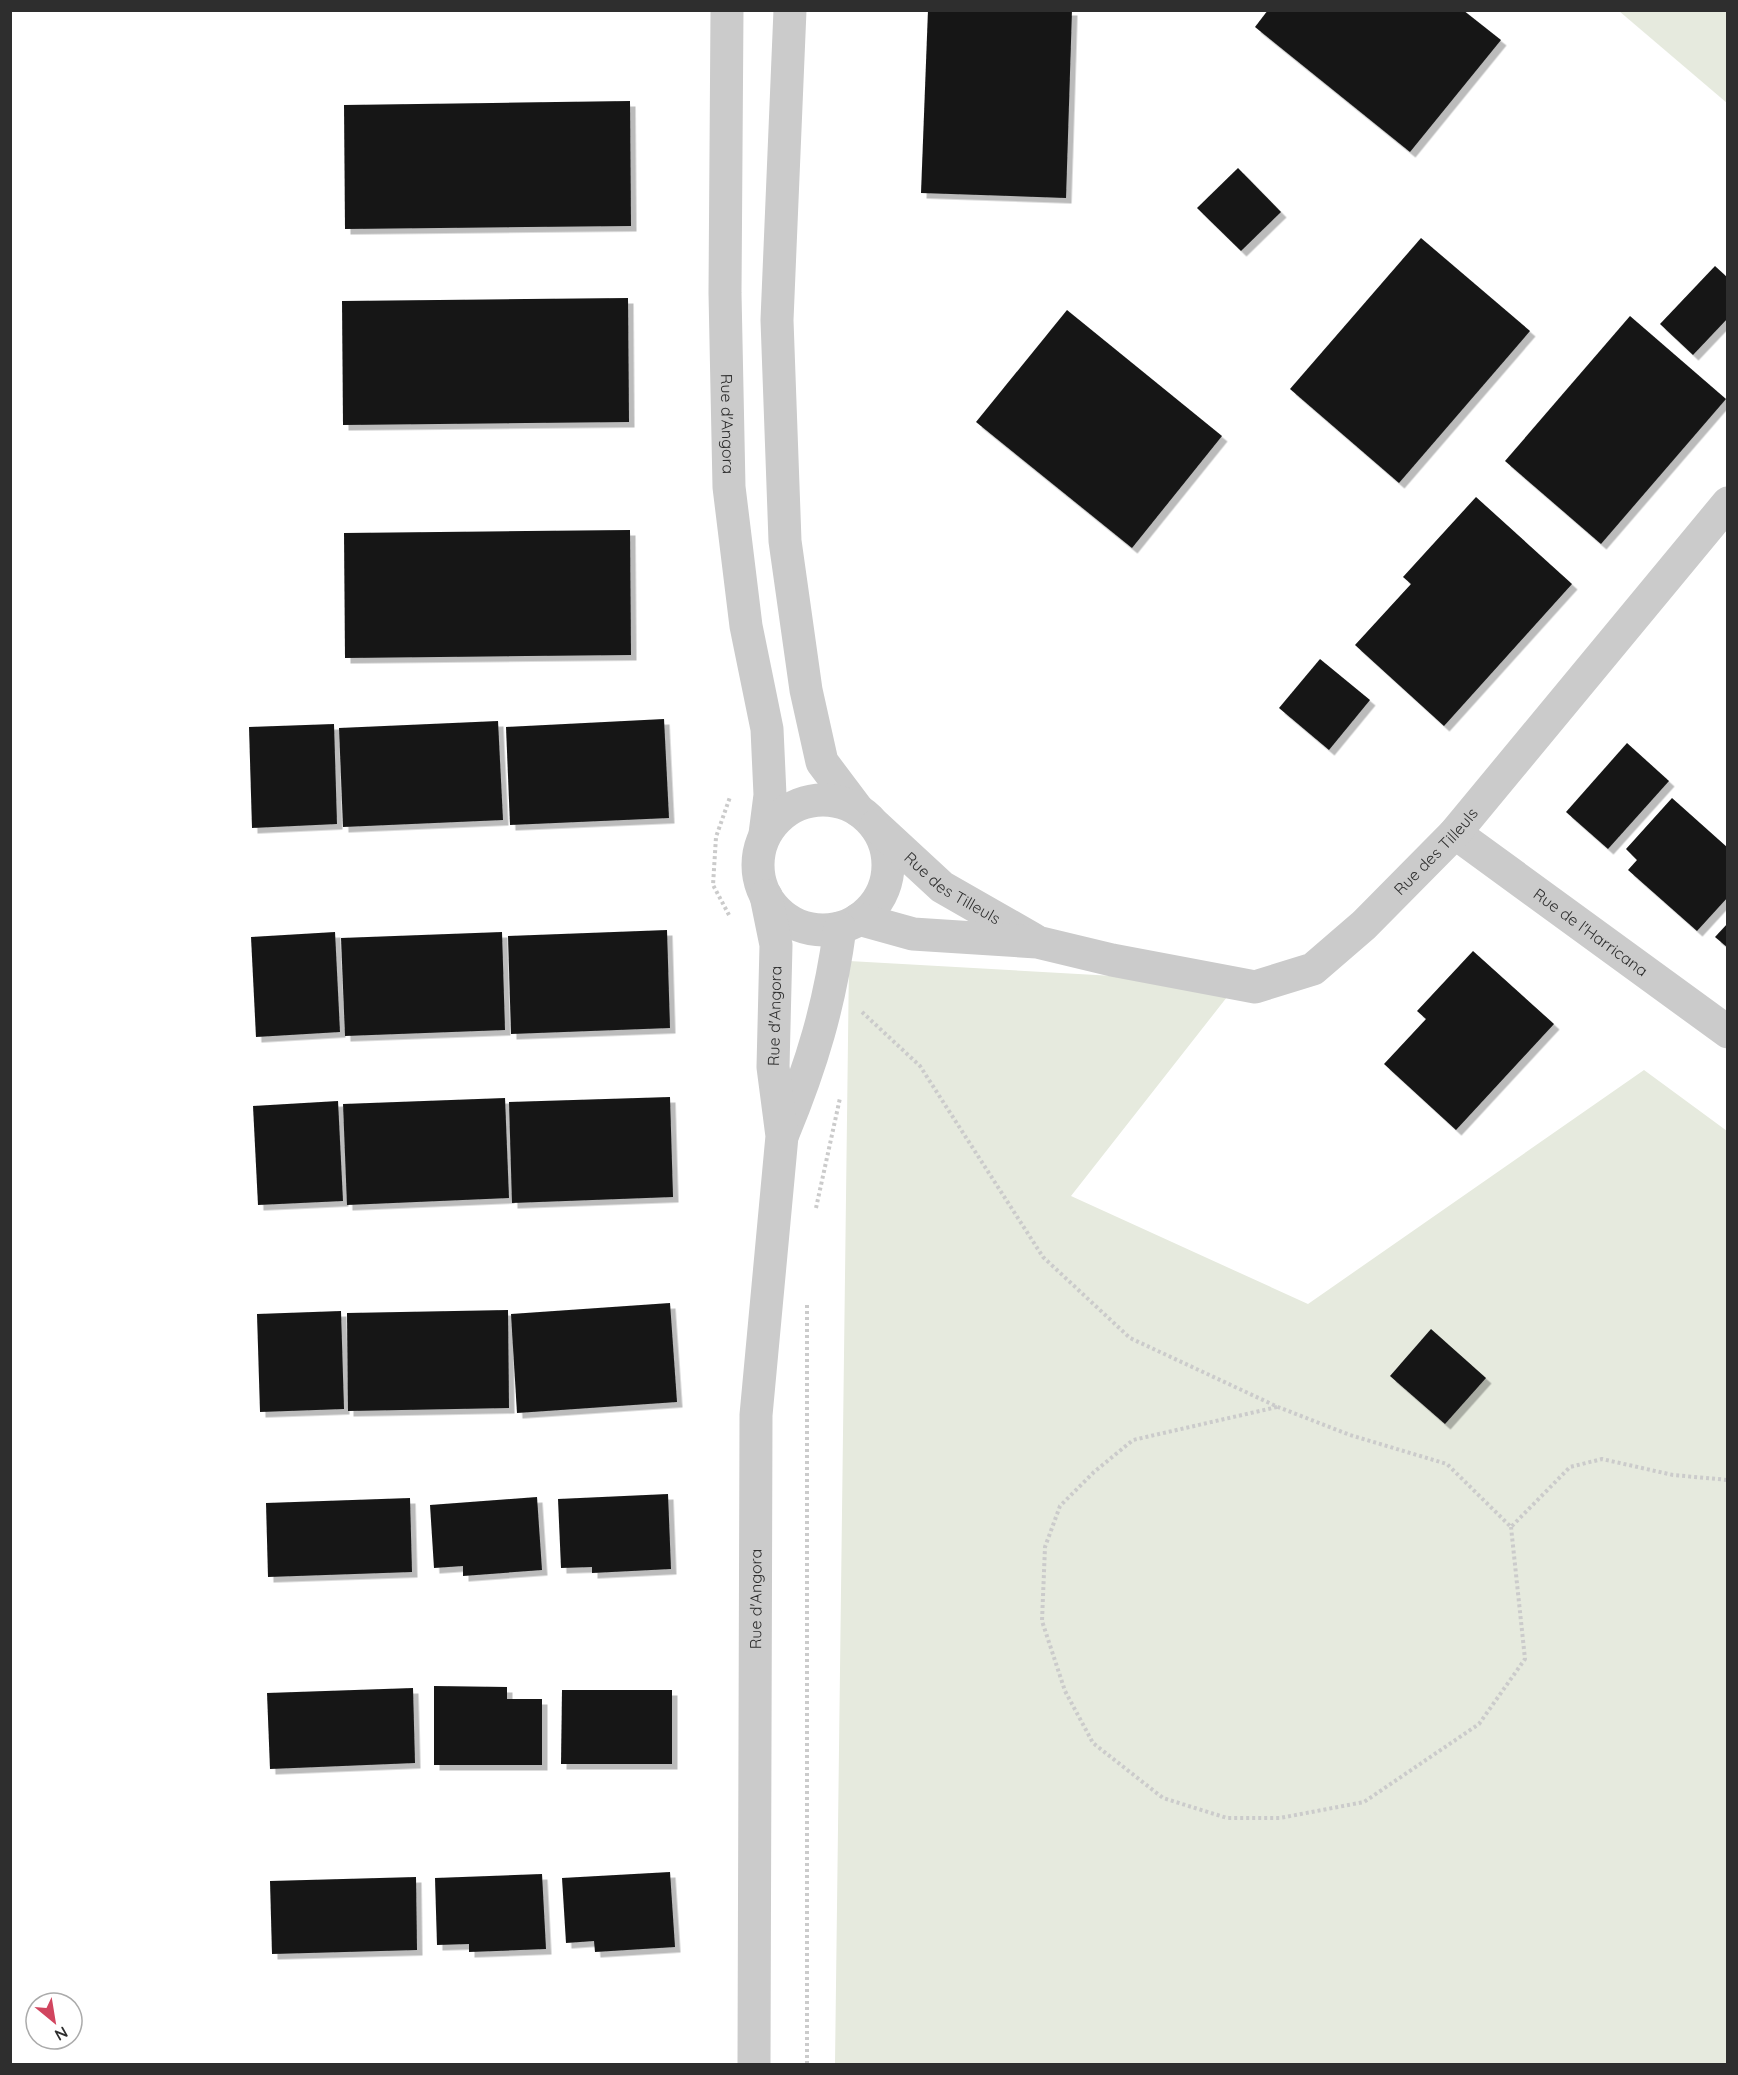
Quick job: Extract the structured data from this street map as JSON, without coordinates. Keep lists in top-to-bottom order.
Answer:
{
  "streets": {
    "street": ["Rue d'Angora", "Rue des Tilleuls", "Rue de l'Harricana"]
  },
  "crossings": [
    ["Rue d'Angora", "Rue des Tilleuls"],
    ["Rue des Tilleuls", "Rue de l'Harricana"]
  ],
  "north": "bottom right"
}
